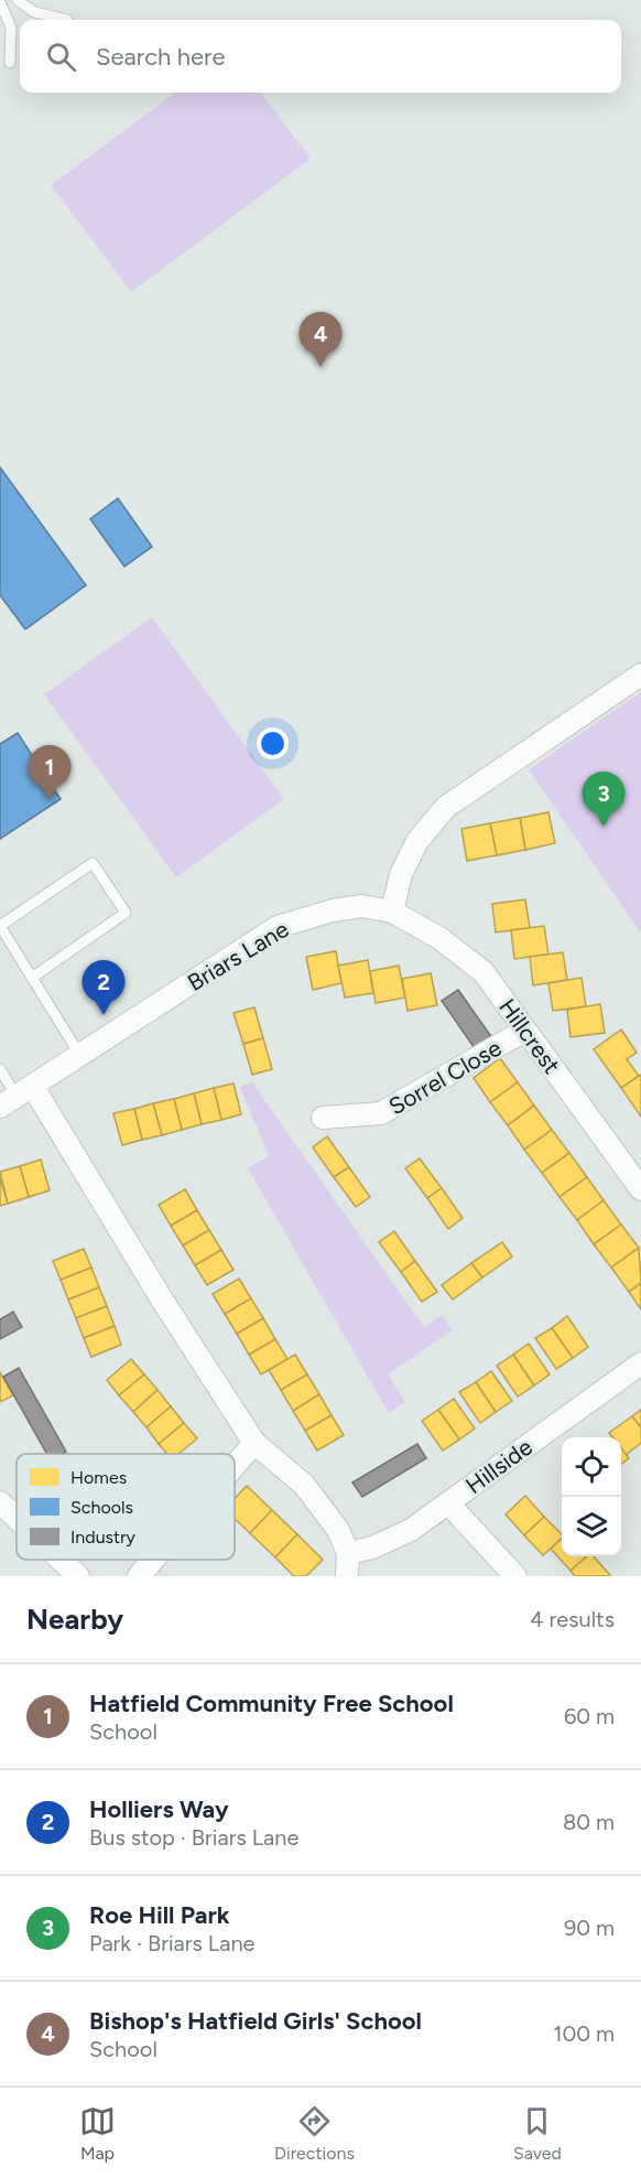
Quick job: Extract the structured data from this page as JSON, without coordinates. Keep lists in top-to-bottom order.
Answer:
{
  "streets": {
    "street": [
      "Briars Lane",
      "Hillcrest",
      "Sorrel Close",
      "Hillside"
    ]
  },
  "crossings": [
    ["Briars Lane", "Hillcrest"],
    ["Hillcrest", "Sorrel Close"]
  ],
  "legend": ["Homes", "Schools", "Industry"],
  "page": {
    "search": "Search here",
    "pins": [
      "4",
      "1",
      "3",
      "2"
    ],
    "heading": ["Nearby", "4 results"],
    "list": [
      {
        "mark": "1",
        "name": "Hatfield Community Free School",
        "note": "School",
        "value": "60 m"
      },
      {
        "mark": "2",
        "name": "Holliers Way",
        "note": "Bus stop · Briars Lane",
        "value": "80 m"
      },
      {
        "mark": "3",
        "name": "Roe Hill Park",
        "note": "Park · Briars Lane",
        "value": "90 m"
      },
      {
        "mark": "4",
        "name": "Bishop's Hatfield Girls' School",
        "note": "School",
        "value": "100 m"
      }
    ],
    "nav": ["Map", "Directions", "Saved"]
  }
}
